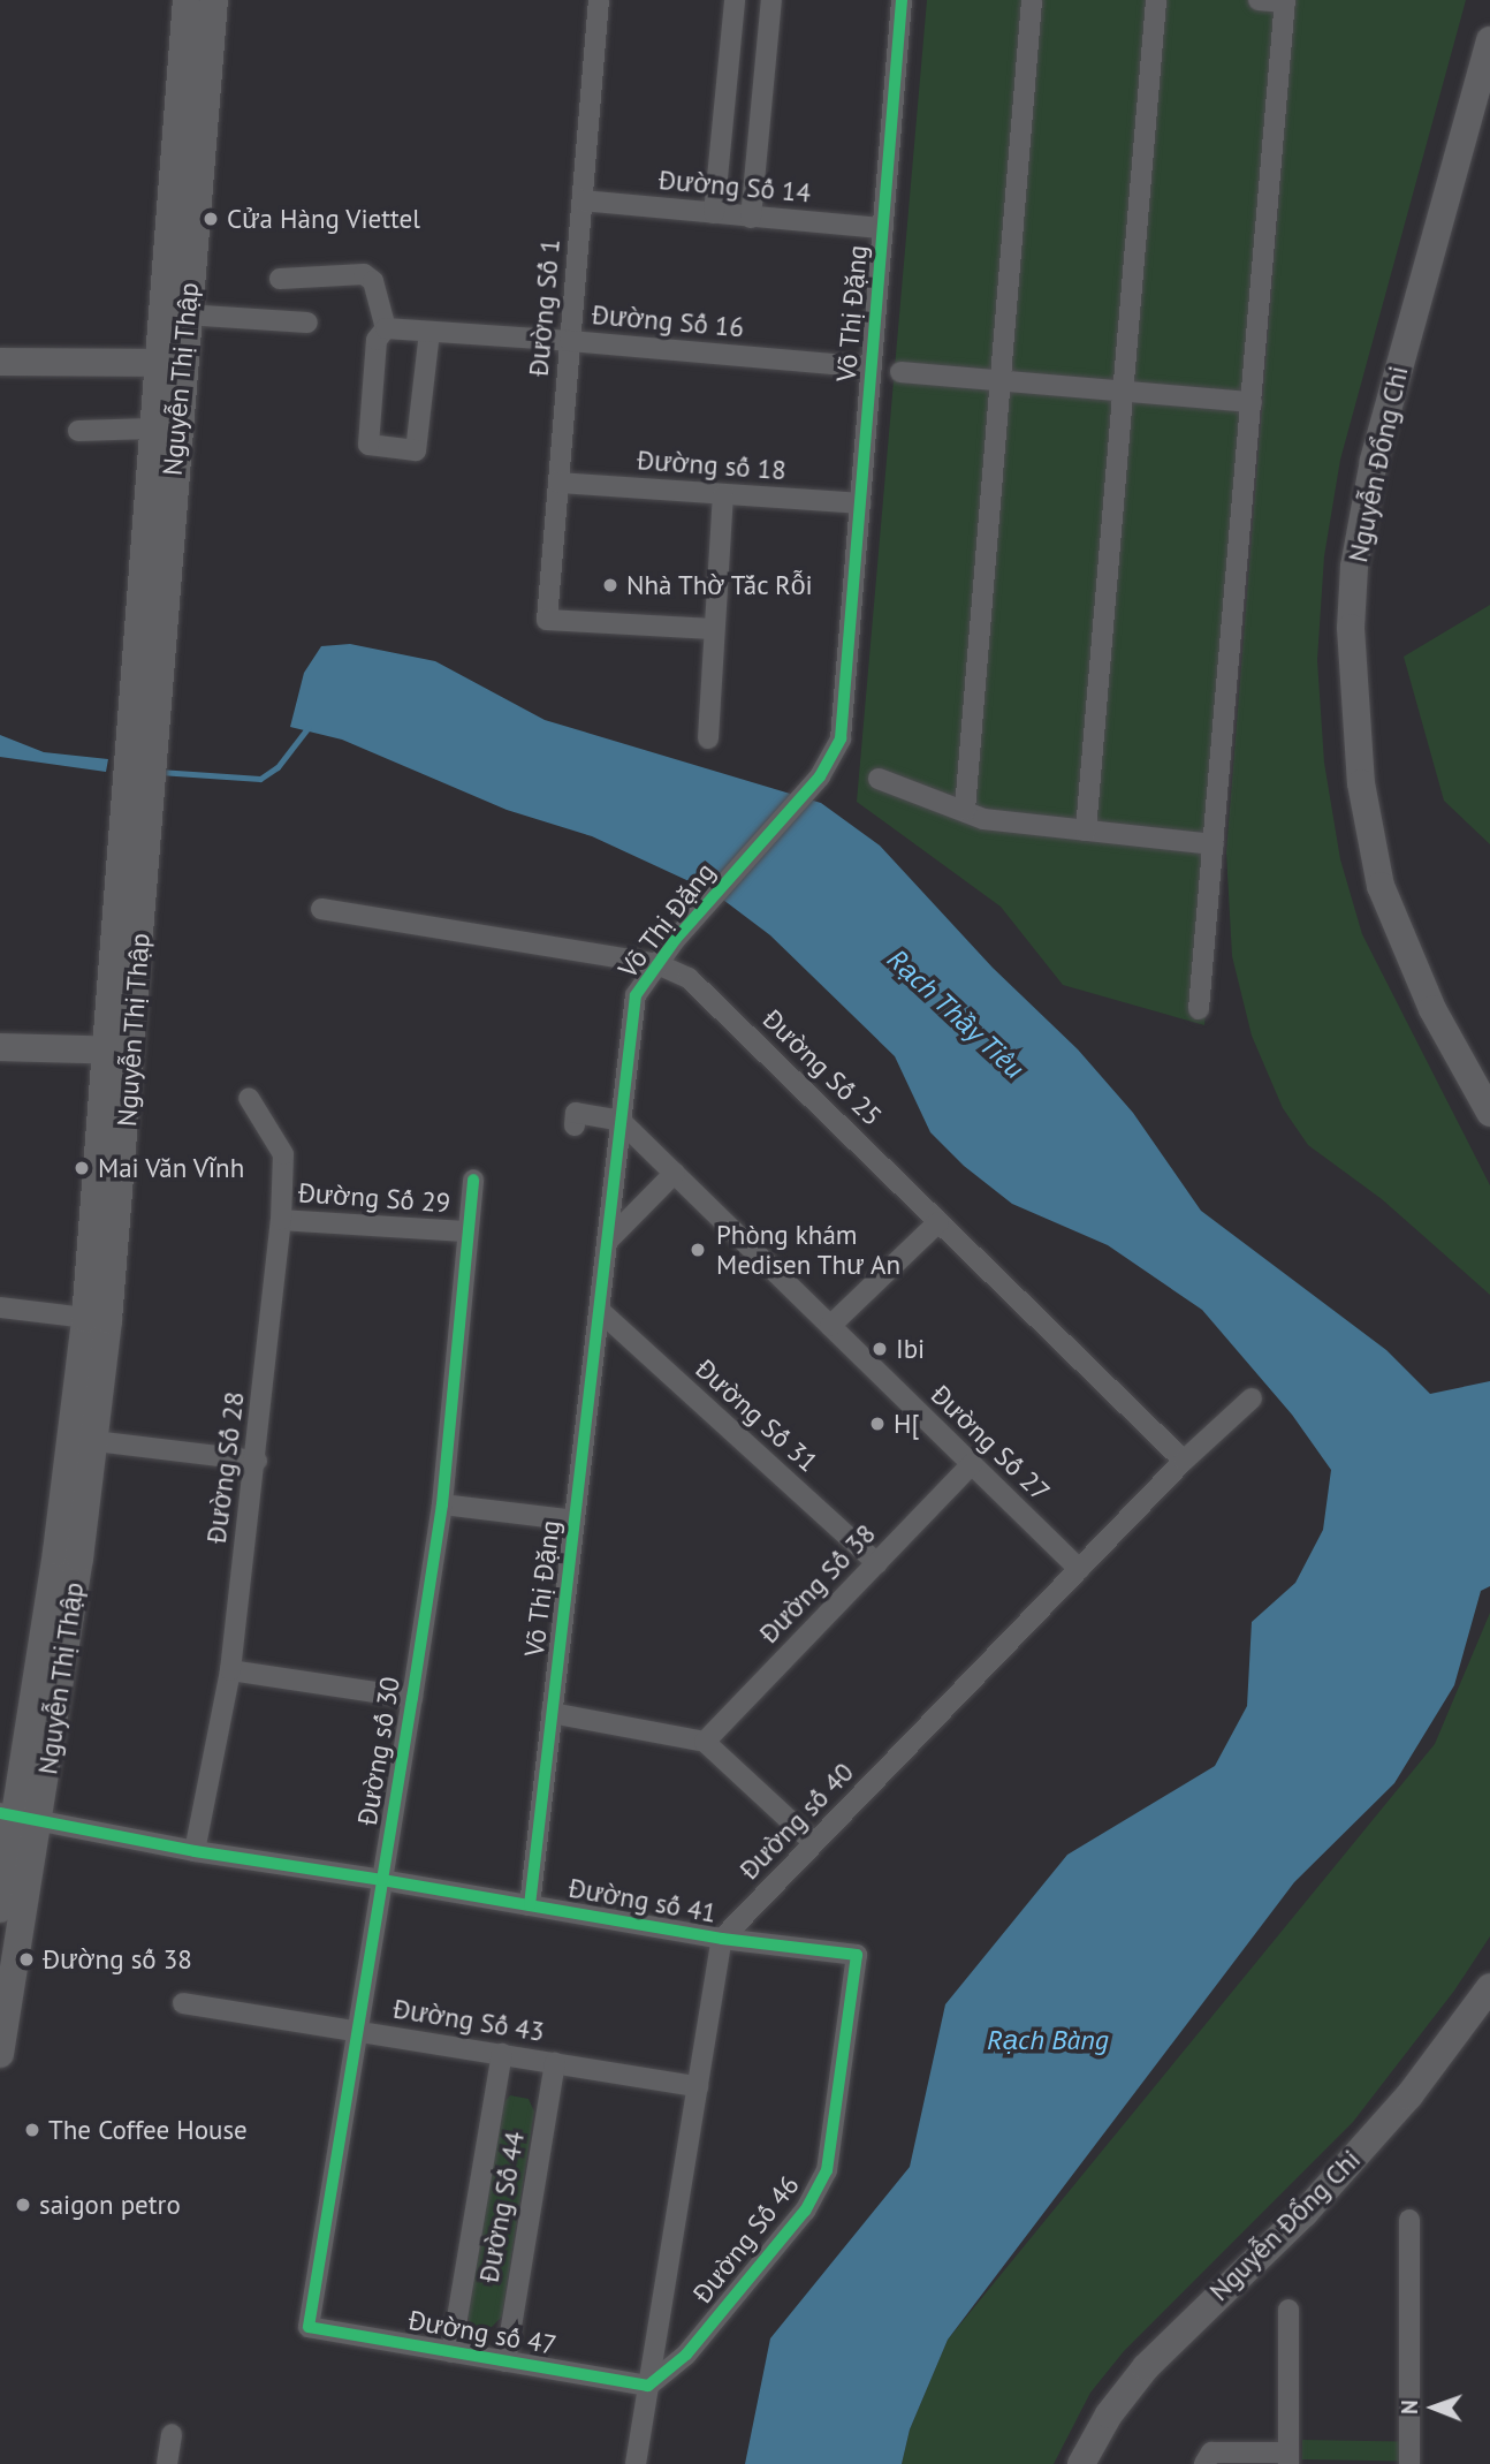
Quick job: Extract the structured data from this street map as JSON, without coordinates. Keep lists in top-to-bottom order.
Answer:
{
  "streets": {
    "main road": ["Nguyễn Thị Thập", "Nguyễn Đổng Chi"],
    "street": [
      "Đường Số 14",
      "Đường Số 1",
      "Võ Thị Đặng",
      "Đường Số 16",
      "Đường số 18",
      "Đường Số 25",
      "Đường Số 29",
      "Đường Số 31",
      "Đường Số 27",
      "Đường Số 28",
      "Đường Số 38",
      "Đường số 30",
      "Đường số 40",
      "Đường số 41",
      "Đường Số 43",
      "Đường Số 44",
      "Đường Số 46",
      "Đường số 47"
    ]
  },
  "crossings": [
    ["Đường Số 14", "Đường Số 1"],
    ["Đường Số 14", "Võ Thị Đặng"],
    ["Đường Số 1", "Đường Số 16"],
    ["Đường Số 1", "Đường số 18"],
    ["Võ Thị Đặng", "Đường Số 16"],
    ["Võ Thị Đặng", "Đường số 18"],
    ["Võ Thị Đặng", "Đường Số 25"],
    ["Võ Thị Đặng", "Đường Số 31"],
    ["Võ Thị Đặng", "Đường Số 27"],
    ["Võ Thị Đặng", "Đường số 41"],
    ["Nguyễn Thị Thập", "Đường số 41"],
    ["Đường Số 25", "Đường số 40"],
    ["Đường Số 29", "Đường Số 28"],
    ["Đường Số 29", "Đường số 30"],
    ["Đường Số 31", "Đường Số 38"],
    ["Đường Số 27", "Đường Số 38"],
    ["Đường Số 27", "Đường số 40"],
    ["Đường Số 28", "Đường số 41"],
    ["Đường số 30", "Đường số 41"],
    ["Đường số 30", "Đường Số 43"],
    ["Đường số 30", "Đường số 47"],
    ["Đường số 40", "Đường số 41"],
    ["Đường số 41", "Đường Số 46"],
    ["Đường Số 43", "Đường Số 44"],
    ["Đường Số 44", "Đường số 47"],
    ["Đường Số 46", "Đường số 47"]
  ],
  "water": ["Rạch Thầy Tiêu", "Rạch Bàng"],
  "places": [
    "Cửa Hàng Viettel",
    "Nhà Thờ Tắc Rỗi",
    "Mai Văn Vĩnh",
    "Phòng khám Medisen Thư An",
    "Ibi",
    "H[",
    "Đường số 38",
    "The Coffee House",
    "saigon petro"
  ],
  "north": "left"
}
